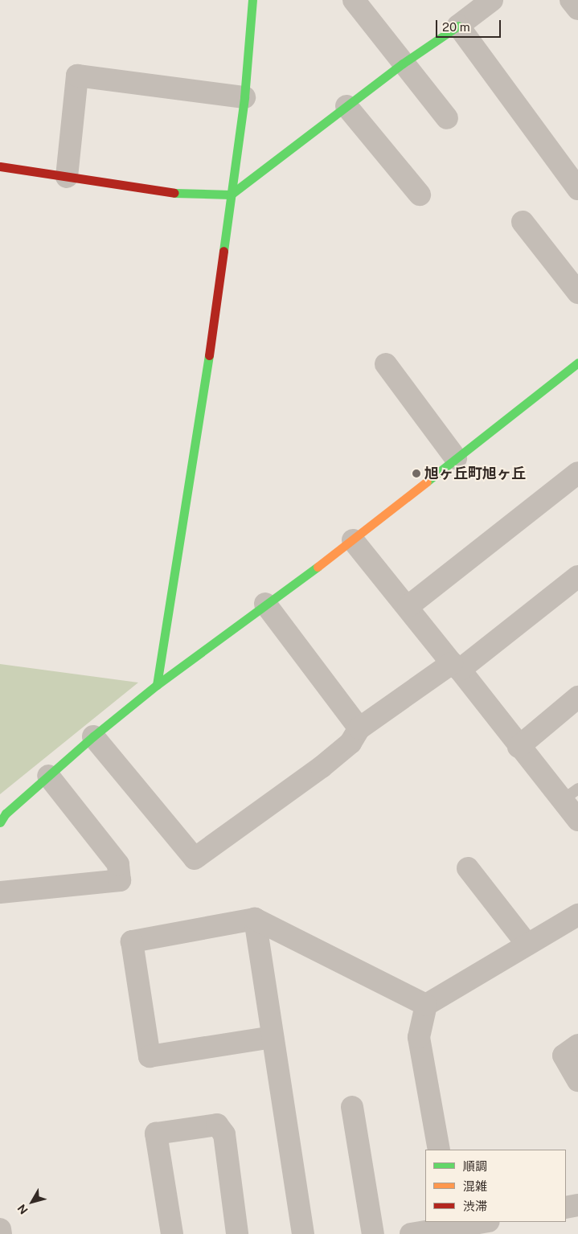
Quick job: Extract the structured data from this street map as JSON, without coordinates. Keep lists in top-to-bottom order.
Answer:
{
  "places": ["旭ヶ丘町旭ヶ丘"],
  "legend": ["順調", "混雑", "渋滞"],
  "scale_bar": "20 m",
  "north": "bottom left"
}
